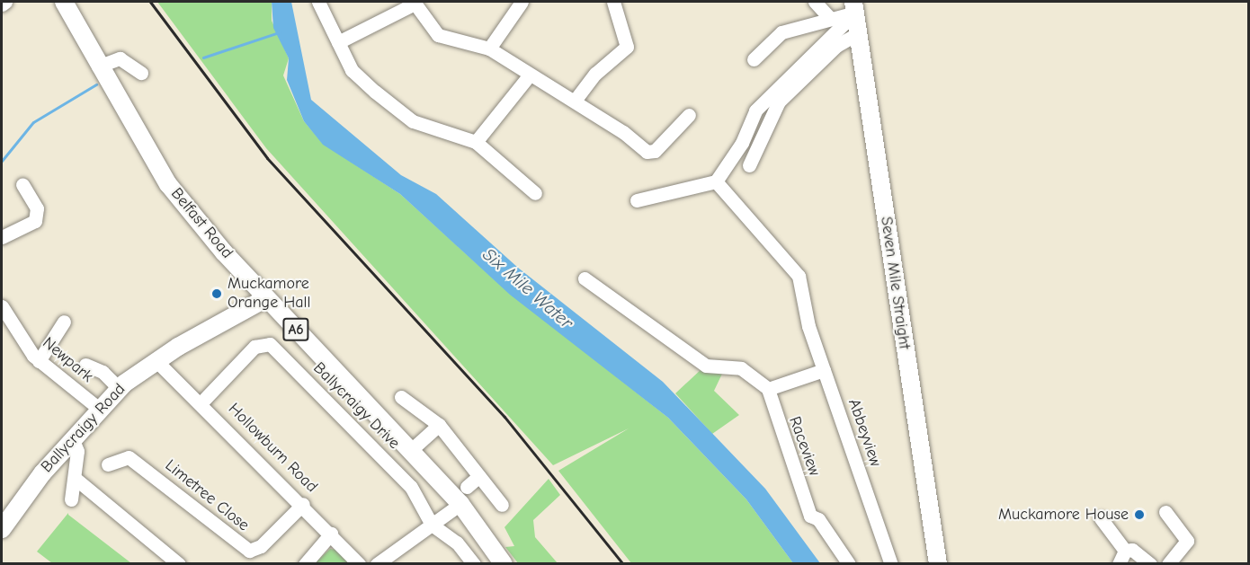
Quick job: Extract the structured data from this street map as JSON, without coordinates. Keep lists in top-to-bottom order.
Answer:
{
  "streets": {
    "main road": [
      "Belfast Road",
      "Seven Mile Straight",
      "A6",
      "Ballycraigy Road"
    ],
    "street": [
      "Newpark",
      "Ballycraigy Drive",
      "Abbeyview",
      "Raceview",
      "Hollowburn Road",
      "Limetree Close"
    ]
  },
  "crossings": [
    ["Belfast Road", "Ballycraigy Road"],
    ["Newpark", "Ballycraigy Road"],
    ["Ballycraigy Drive", "Hollowburn Road"],
    ["Ballycraigy Road", "Hollowburn Road"],
    ["Hollowburn Road", "Limetree Close"]
  ],
  "water": ["Six Mile Water"],
  "places": ["Muckamore Orange Hall", "Muckamore House"]
}
